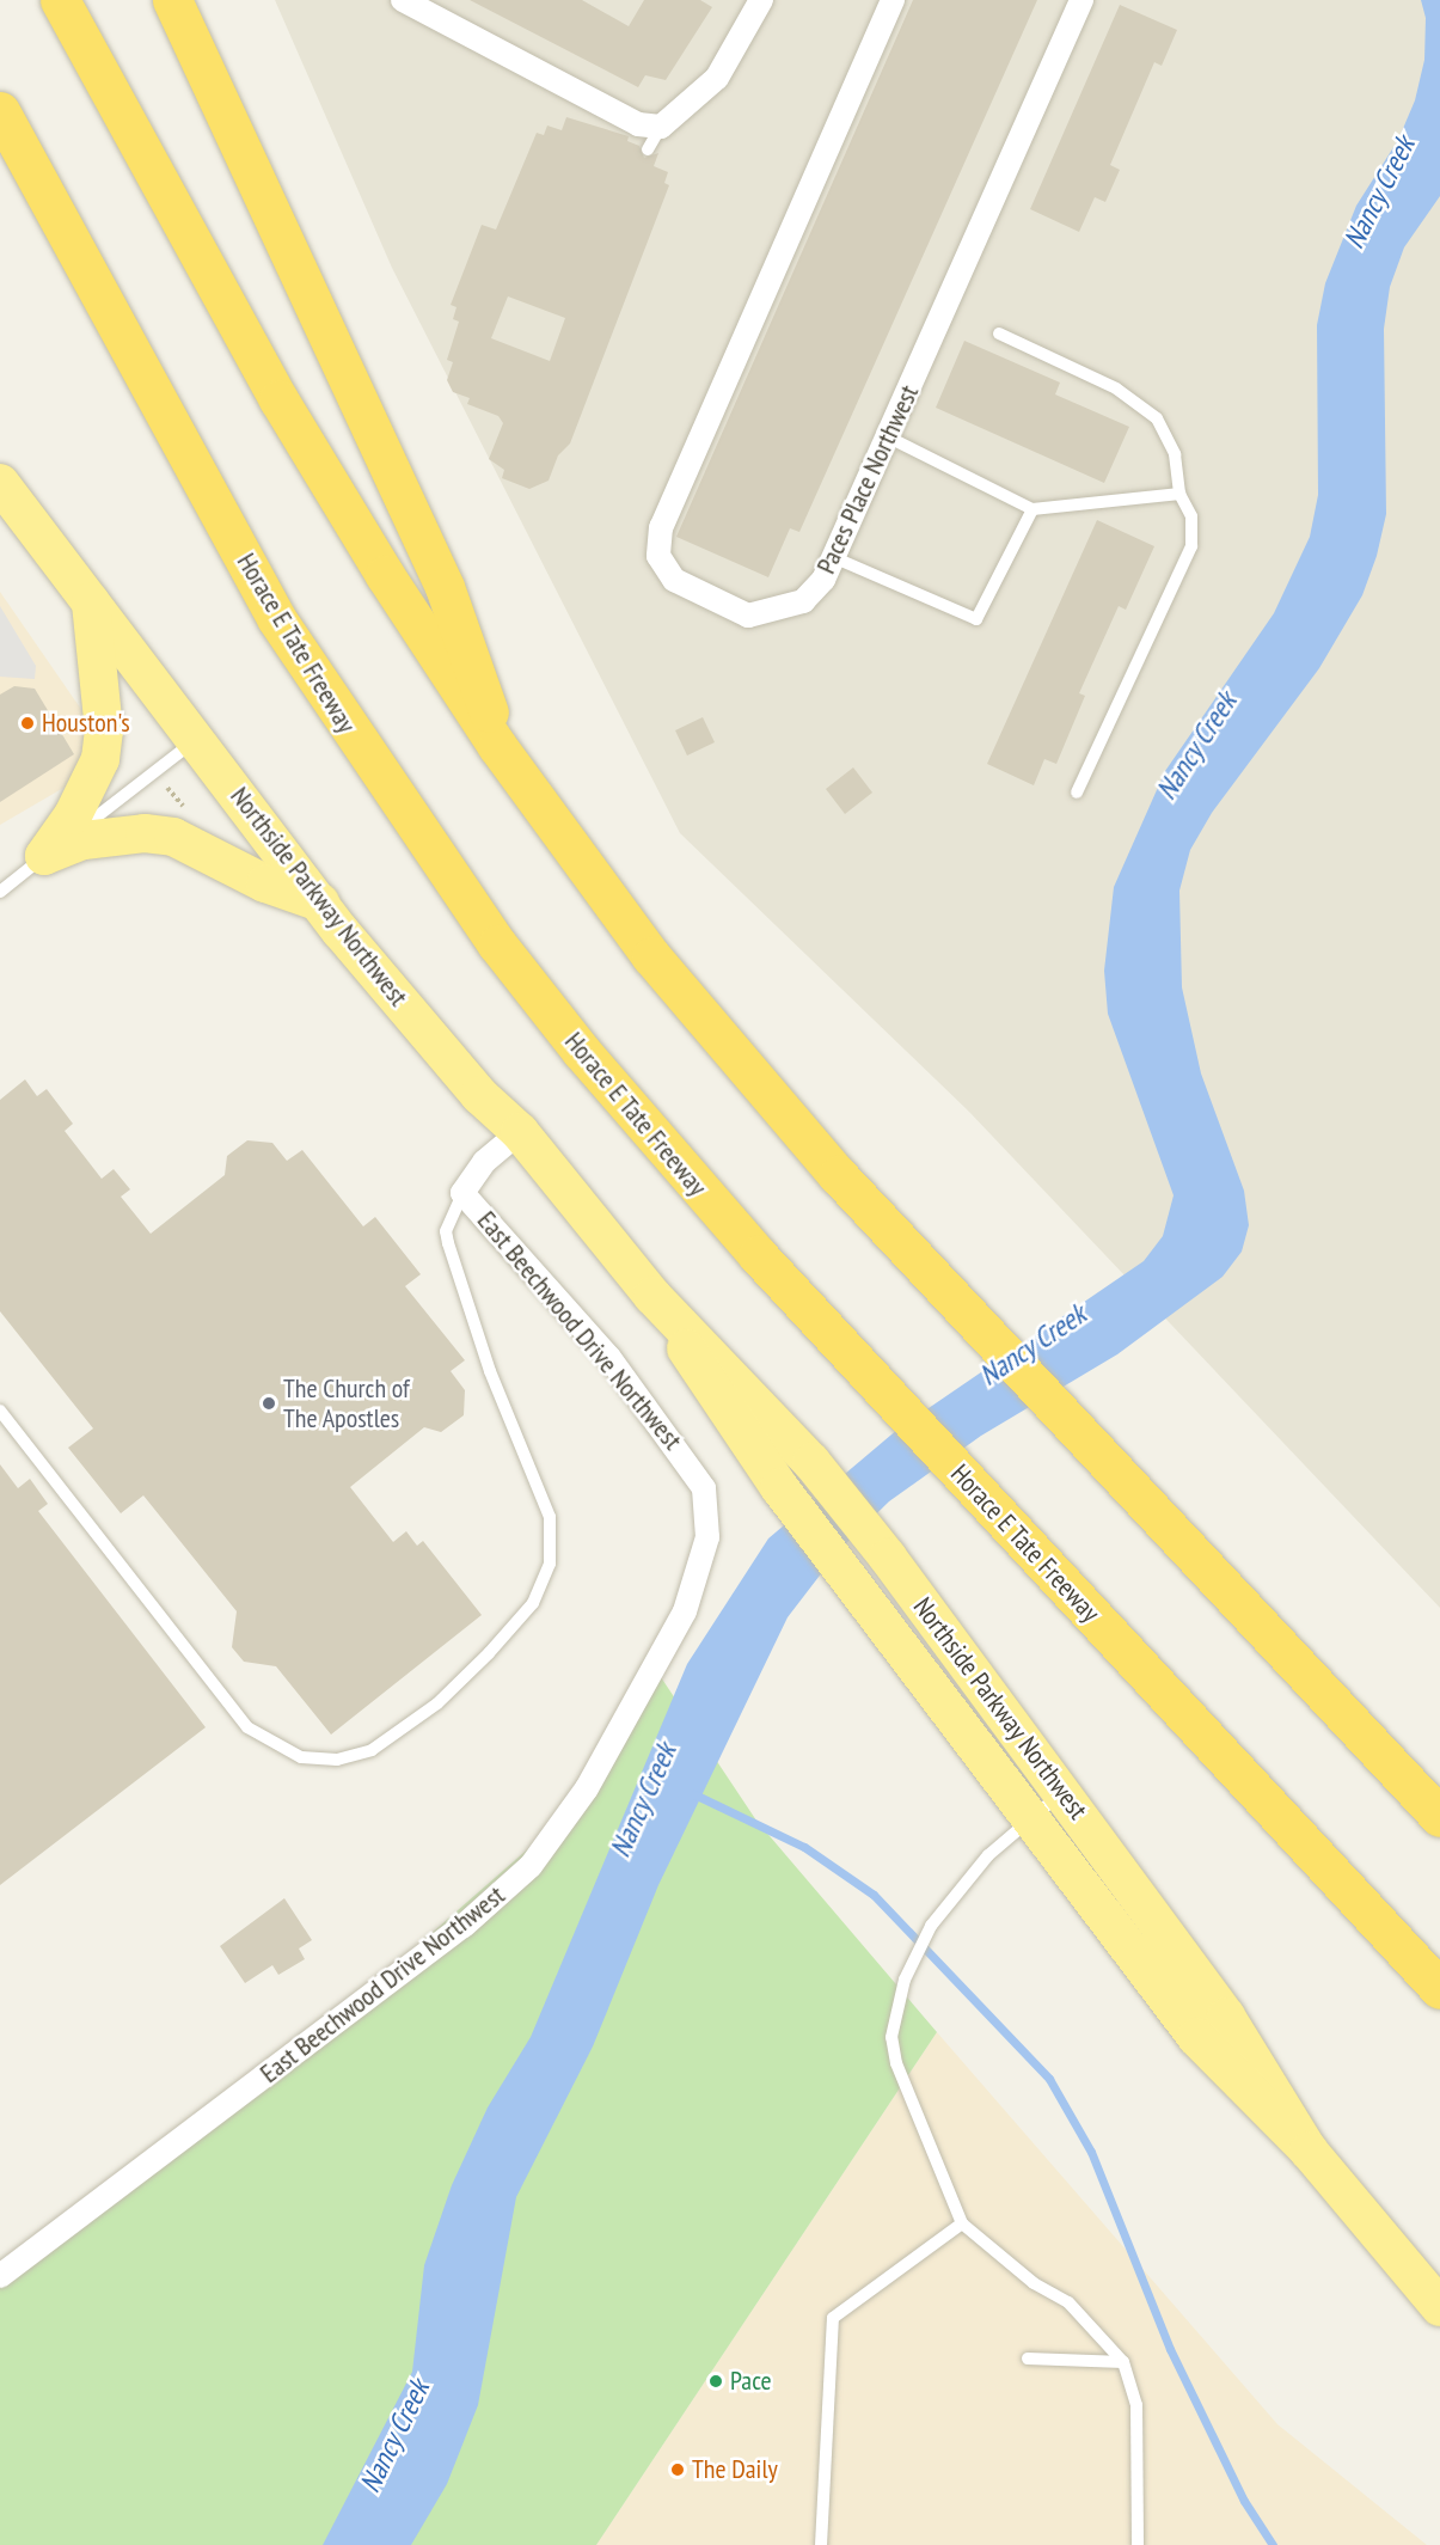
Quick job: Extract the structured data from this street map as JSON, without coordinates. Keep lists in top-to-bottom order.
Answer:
{
  "streets": {
    "highway": ["Horace E Tate Freeway"],
    "main road": ["Northside Parkway Northwest"],
    "street": ["Paces Place Northwest", "East Beechwood Drive Northwest"]
  },
  "crossings": [
    ["Northside Parkway Northwest", "East Beechwood Drive Northwest"]
  ],
  "water": ["Nancy Creek"],
  "places": [
    "Houston's",
    "The Church of The Apostles",
    "Pace",
    "The Daily"
  ]
}
